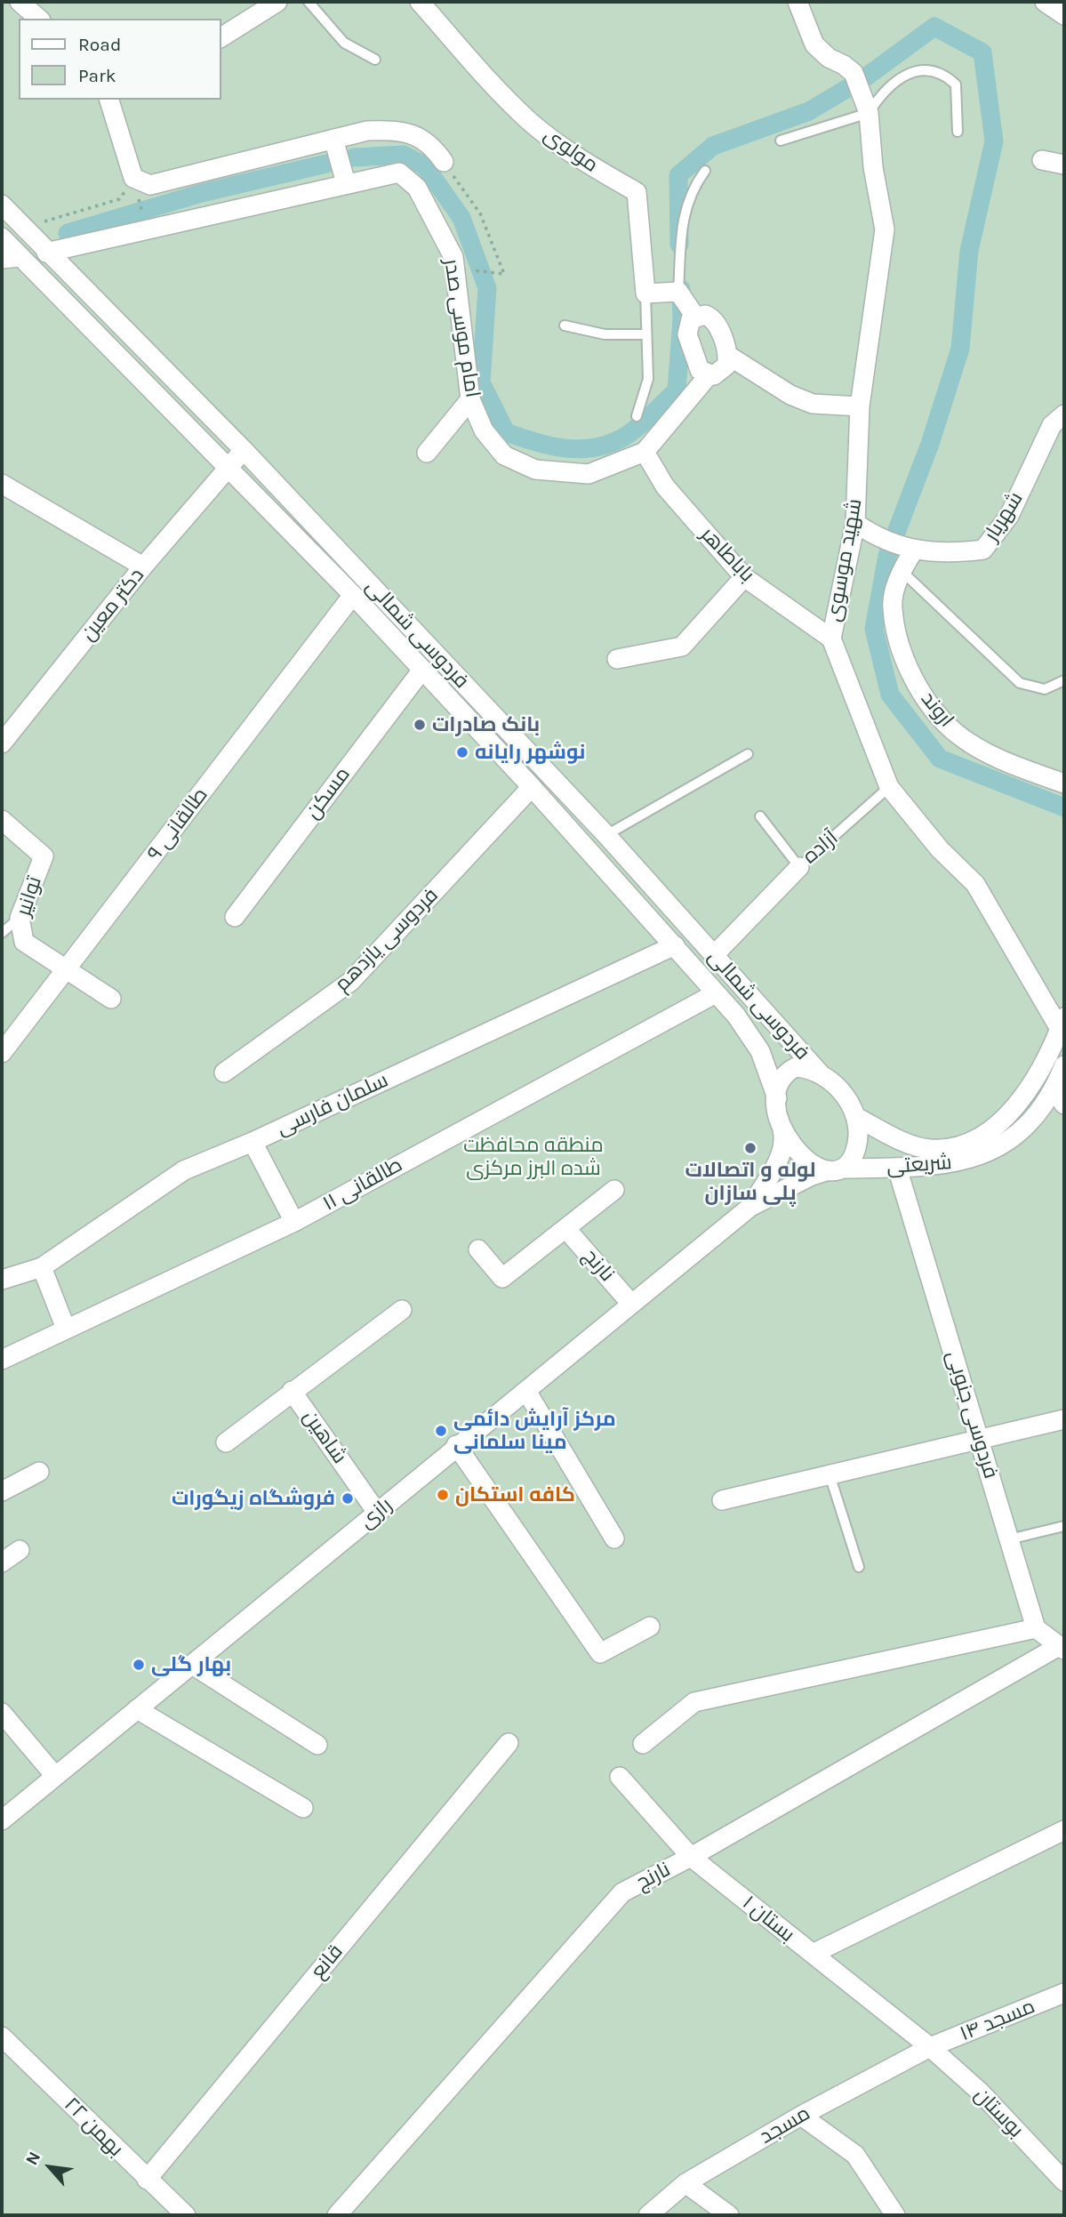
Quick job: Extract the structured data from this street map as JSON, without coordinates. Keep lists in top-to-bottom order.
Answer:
{
  "streets": {
    "street": [
      "مولوی",
      "امام موسی صدر",
      "شهریار",
      "باباطاهر",
      "شهید موسوی",
      "دکتر معین",
      "فردوسی شمالی",
      "اروند",
      "مسکن",
      "طالقانی ۹",
      "توانیر",
      "فردوسی یازدهم",
      "سلمان فارسی",
      "شریعتی",
      "طالقانی ۱۱",
      "نارنج",
      "فردوسی جنوبی",
      "شاهین",
      "رازی",
      "بستان ۱",
      "قانع",
      "مسجد ۱۴",
      "بوستان",
      "مسجد",
      "۲۲ بهمن"
    ],
    "lane": ["آزاده"]
  },
  "crossings": [
    ["امام موسی صدر", "باباطاهر"],
    ["امام موسی صدر", "فردوسی شمالی"],
    ["شهریار", "اروند"],
    ["باباطاهر", "شهید موسوی"],
    ["شهید موسوی", "آزاده"],
    ["شهید موسوی", "شریعتی"],
    ["دکتر معین", "فردوسی شمالی"],
    ["فردوسی شمالی", "مسکن"],
    ["فردوسی شمالی", "طالقانی ۹"],
    ["فردوسی شمالی", "فردوسی یازدهم"],
    ["فردوسی شمالی", "سلمان فارسی"],
    ["فردوسی شمالی", "شریعتی"],
    ["فردوسی شمالی", "طالقانی ۱۱"],
    ["طالقانی ۹", "توانیر"],
    ["شریعتی", "فردوسی جنوبی"],
    ["نارنج", "رازی"],
    ["نارنج", "بستان ۱"],
    ["شاهین", "رازی"],
    ["بستان ۱", "مسجد ۱۴"],
    ["بستان ۱", "بوستان"],
    ["بستان ۱", "مسجد"],
    ["قانع", "۲۲ بهمن"],
    ["مسجد ۱۴", "بوستان"],
    ["مسجد ۱۴", "مسجد"],
    ["بوستان", "مسجد"]
  ],
  "parks": ["منطقه محافظت شده البرز مرکزی"],
  "places": [
    "بانک صادرات",
    "نوشهر رایانه",
    "لوله و اتصالات پلی سازان",
    "مرکز آرایش دائمی مینا سلمانی",
    "کافه استکان",
    "فروشگاه زیگورات",
    "بهار گلی"
  ],
  "legend": ["Road", "Park"],
  "north": "top left"
}
